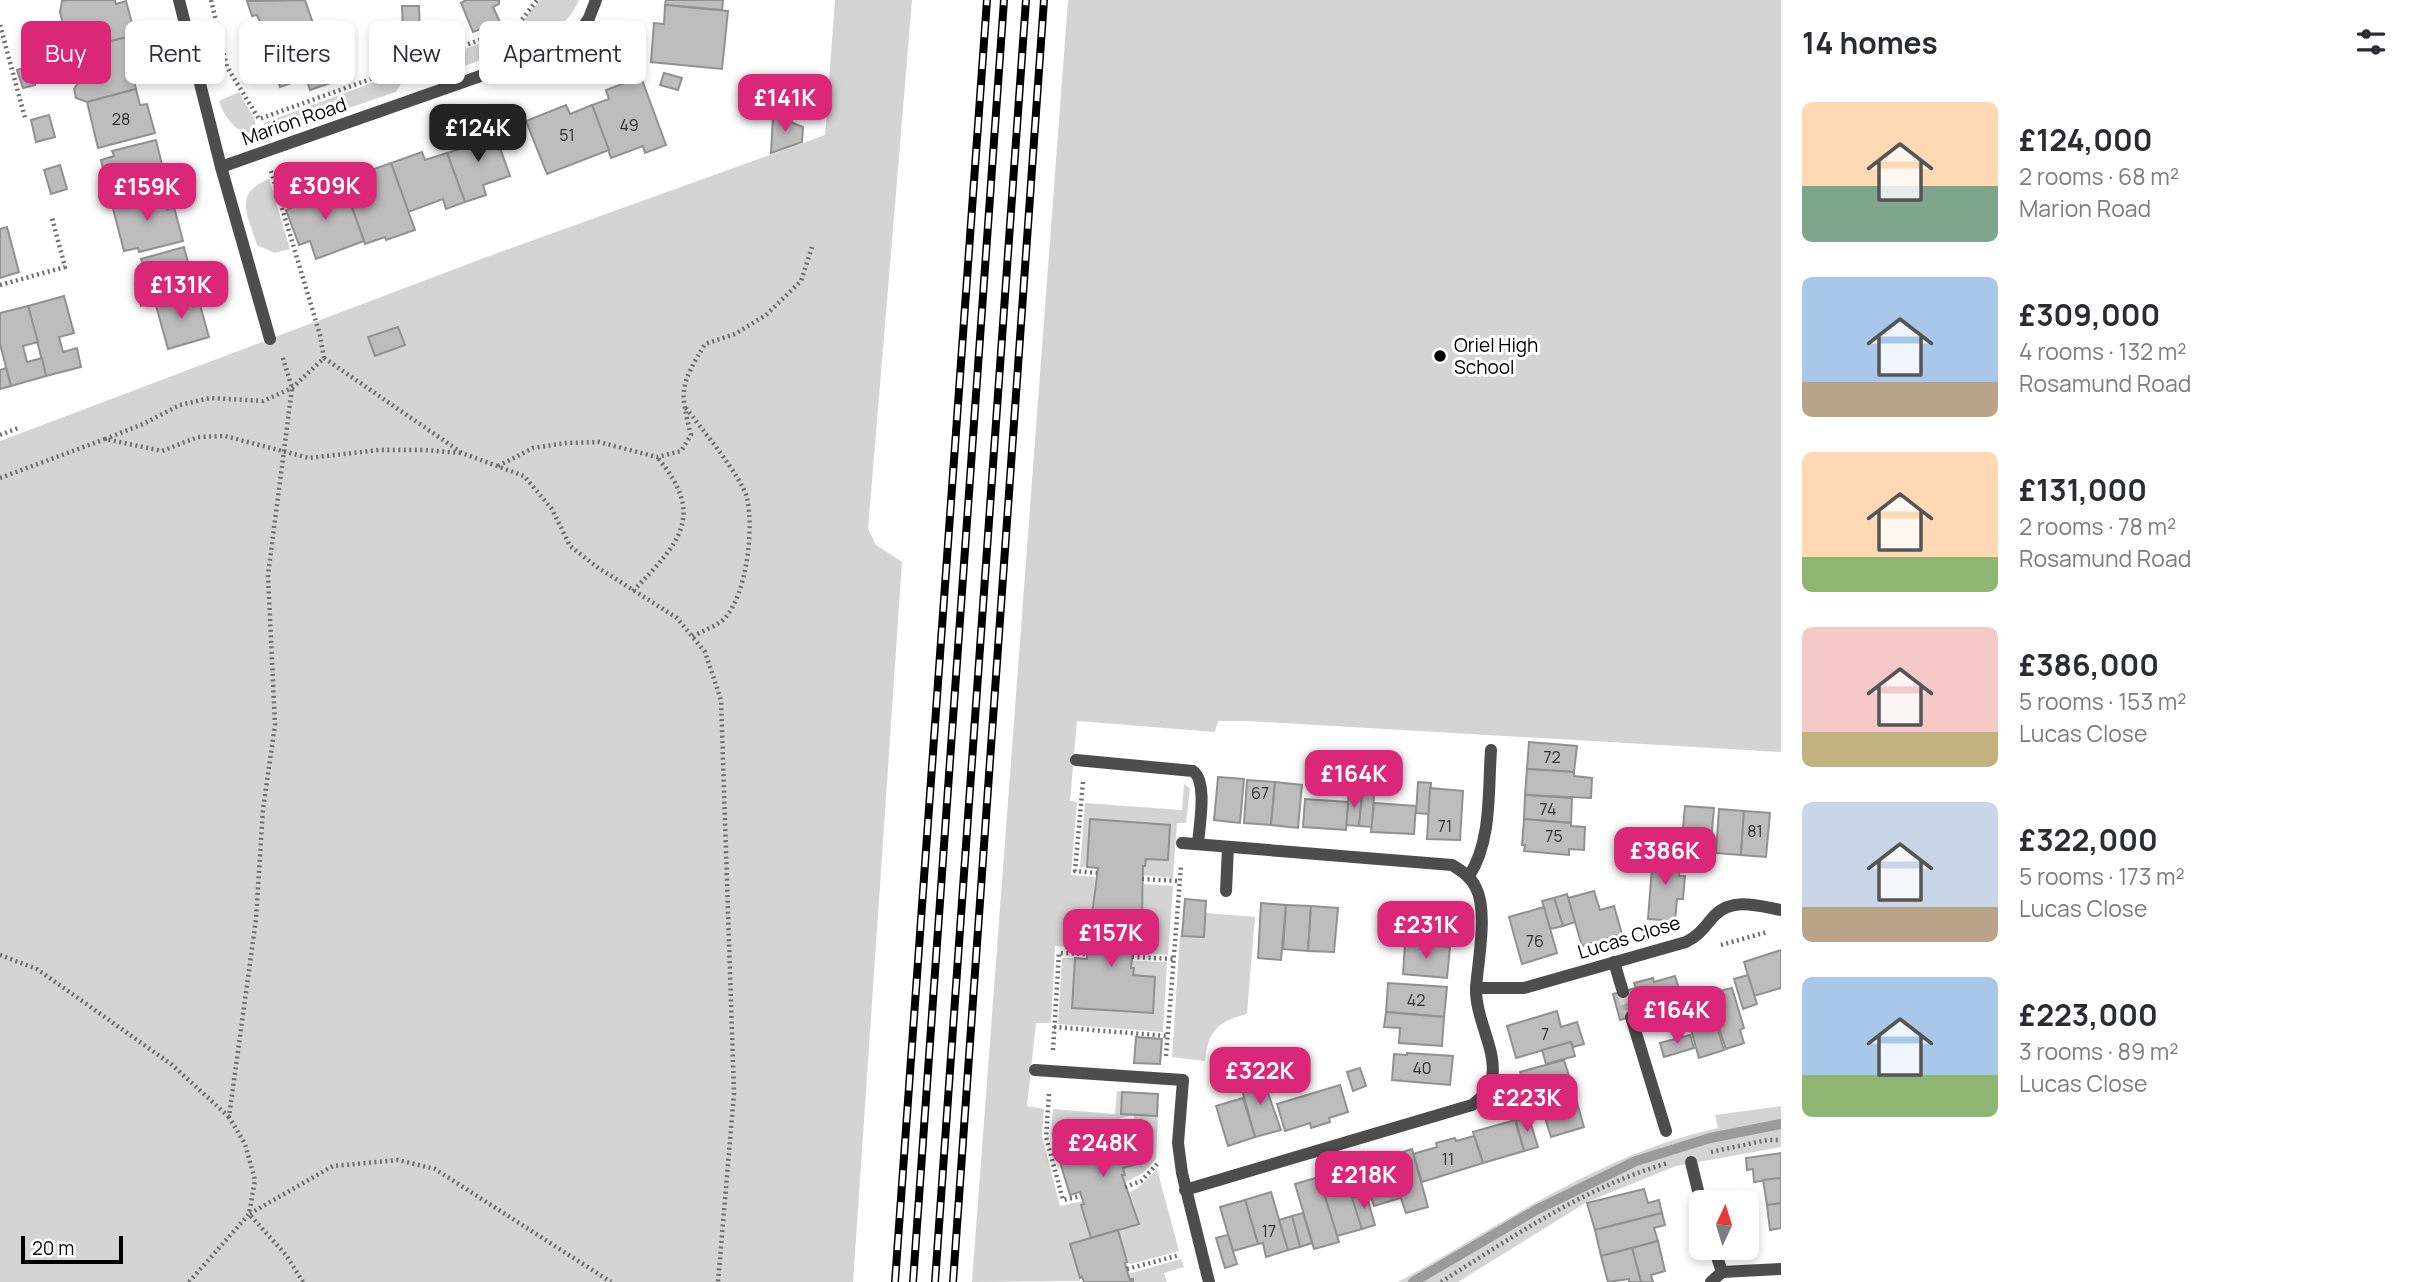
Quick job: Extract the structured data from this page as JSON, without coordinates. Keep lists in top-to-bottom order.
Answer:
{
  "streets": {
    "street": ["Marion Road", "Lucas Close"]
  },
  "places": ["Oriel High School"],
  "house_numbers": [
    "28",
    "49",
    "51",
    "72",
    "67",
    "74",
    "71",
    "81",
    "75",
    "76",
    "42",
    "7",
    "40",
    "11",
    "17"
  ],
  "scale_bar": "20 m",
  "north": "top",
  "page": {
    "heading": "14 homes",
    "chip": [
      "Buy",
      "Rent",
      "Filters",
      "New",
      "Apartment"
    ],
    "price": [
      "£141K",
      "£124K",
      "£309K",
      "£159K",
      "£131K",
      "£164K",
      "£386K",
      "£231K",
      "£157K",
      "£164K",
      "£322K",
      "£223K",
      "£248K",
      "£218K"
    ],
    "list": [
      {
        "name": "£124,000",
        "note": "2 rooms · 68 m² · Marion Road"
      },
      {
        "name": "£309,000",
        "note": "4 rooms · 132 m² · Rosamund Road"
      },
      {
        "name": "£131,000",
        "note": "2 rooms · 78 m² · Rosamund Road"
      },
      {
        "name": "£386,000",
        "note": "5 rooms · 153 m² · Lucas Close"
      },
      {
        "name": "£322,000",
        "note": "5 rooms · 173 m² · Lucas Close"
      },
      {
        "name": "£223,000",
        "note": "3 rooms · 89 m² · Lucas Close"
      }
    ],
    "scale": "20 m"
  }
}
